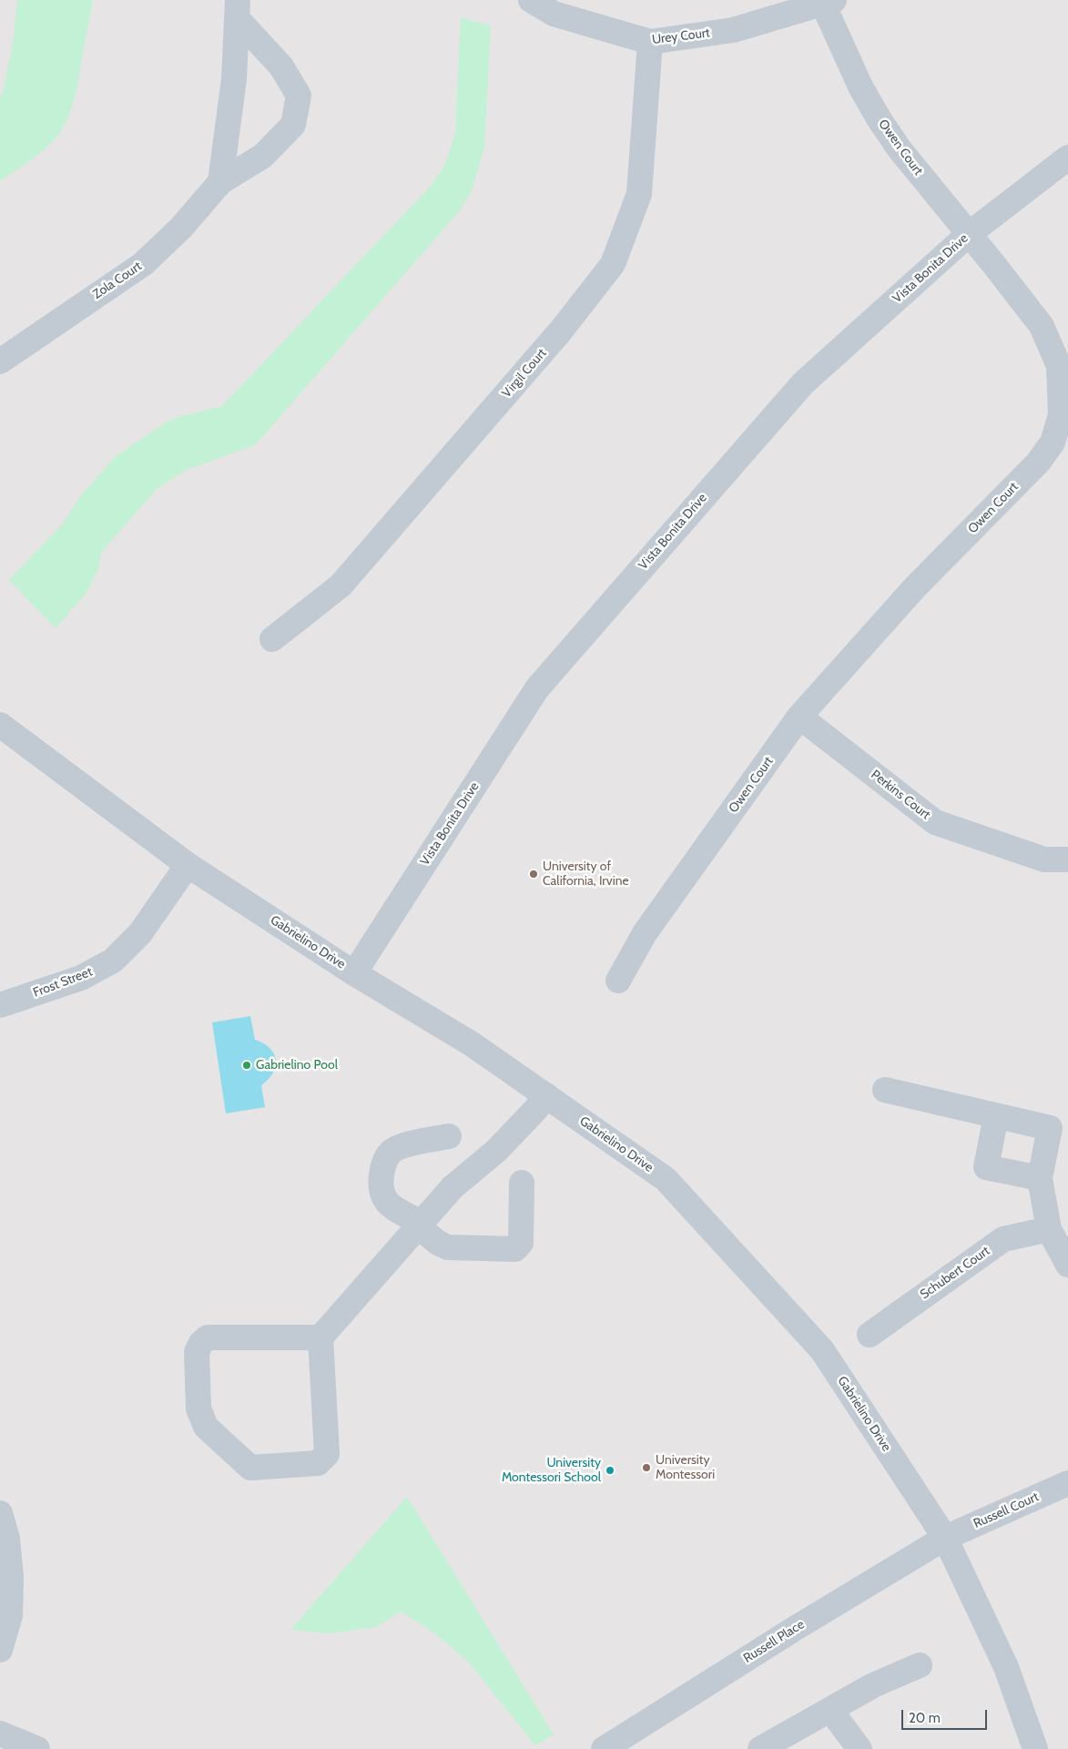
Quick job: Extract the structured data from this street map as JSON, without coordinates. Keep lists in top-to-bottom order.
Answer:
{
  "streets": {
    "street": [
      "Urey Court",
      "Owen Court",
      "Vista Bonita Drive",
      "Zola Court",
      "Virgil Court",
      "Perkins Court",
      "Gabrielino Drive",
      "Frost Street",
      "Schubert Court",
      "Russell Court",
      "Russell Place"
    ]
  },
  "crossings": [
    ["Urey Court", "Owen Court"],
    ["Urey Court", "Virgil Court"],
    ["Owen Court", "Vista Bonita Drive"],
    ["Owen Court", "Perkins Court"],
    ["Vista Bonita Drive", "Gabrielino Drive"],
    ["Gabrielino Drive", "Frost Street"],
    ["Gabrielino Drive", "Russell Court"],
    ["Gabrielino Drive", "Russell Place"],
    ["Russell Court", "Russell Place"]
  ],
  "places": [
    "University of California, Irvine",
    "Gabrielino Pool",
    "University Montessori",
    "University Montessori School"
  ],
  "scale_bar": "20 m"
}
